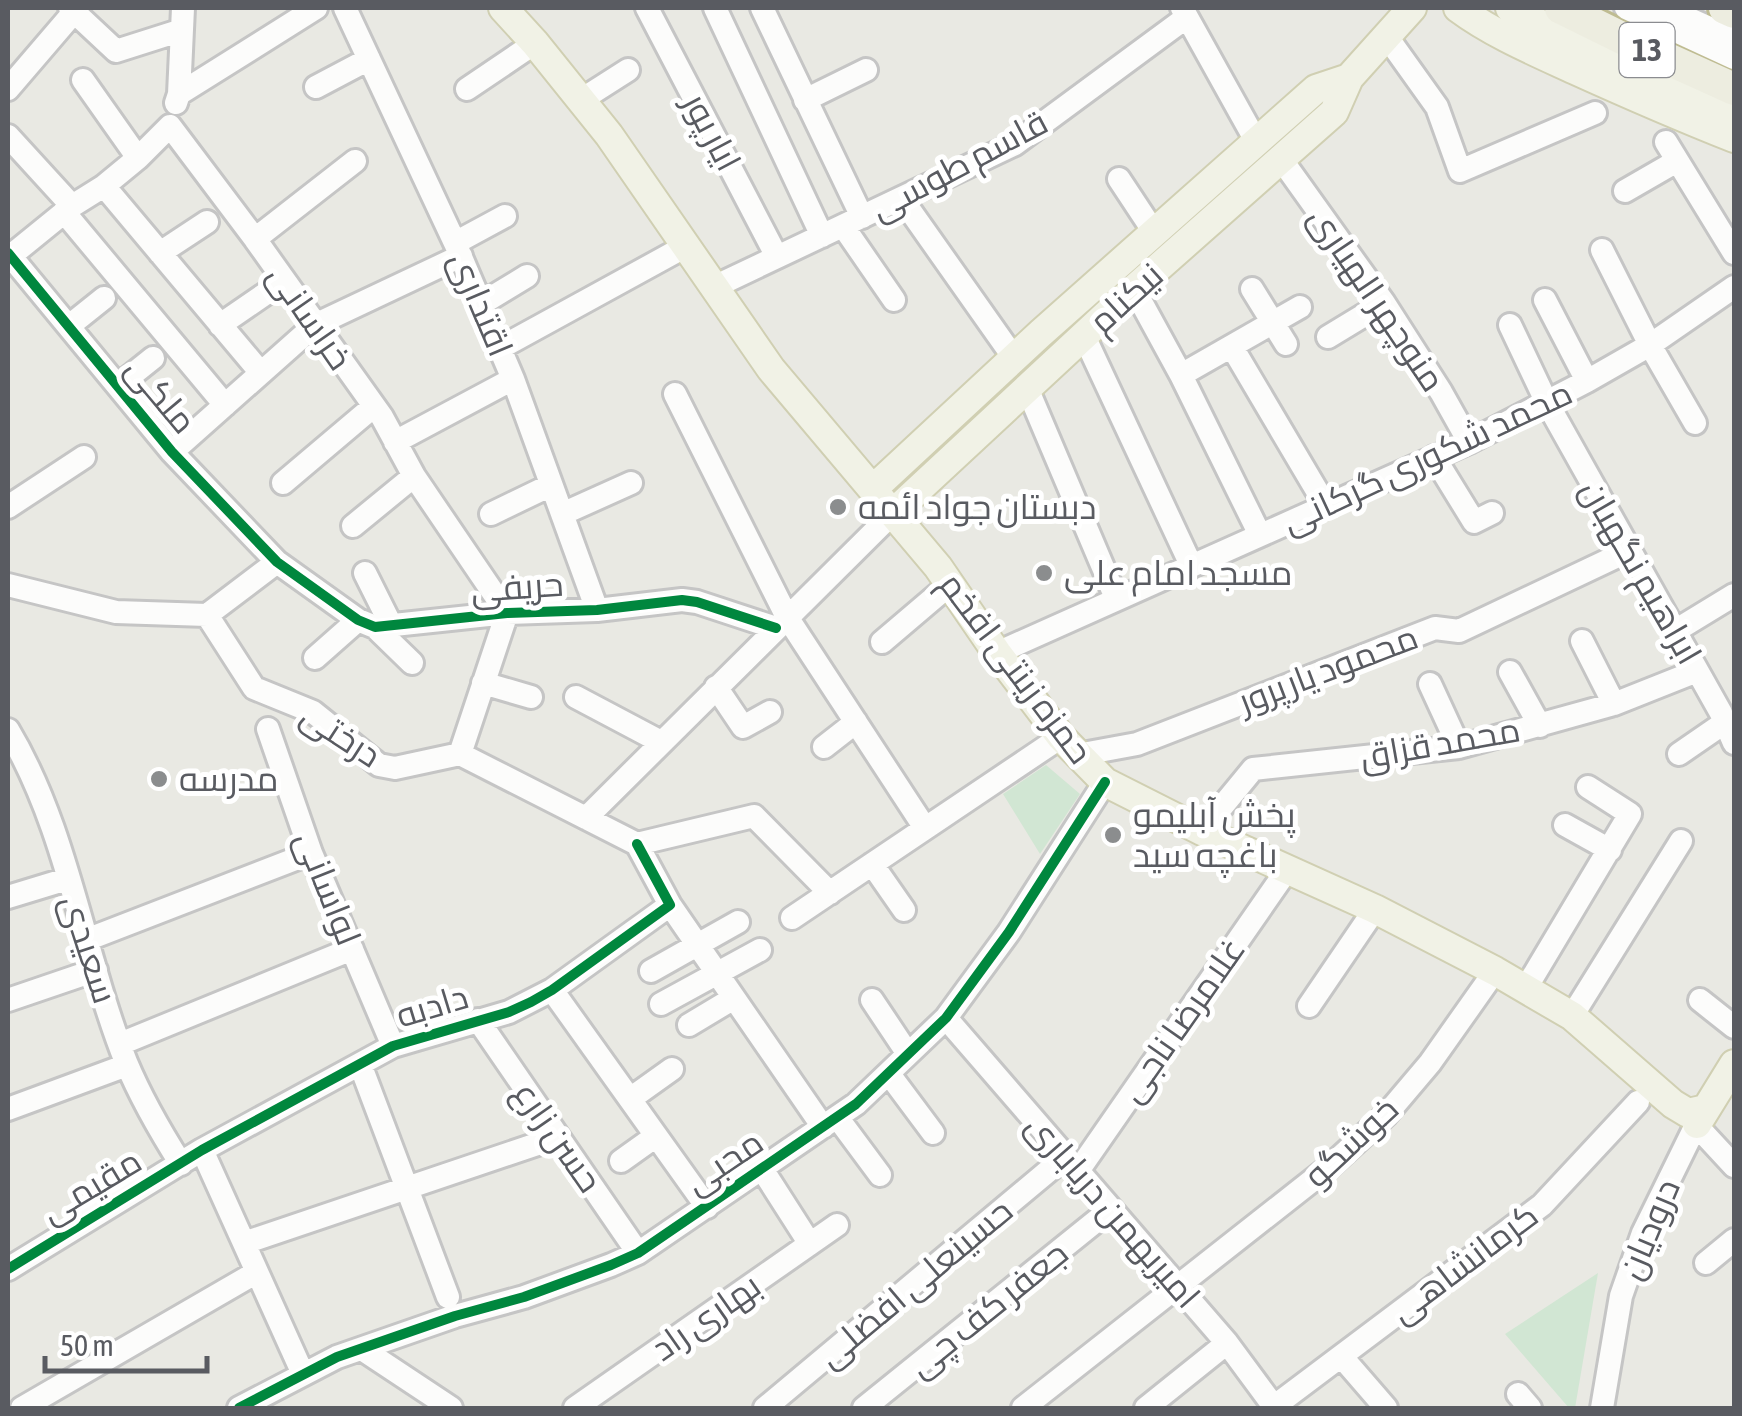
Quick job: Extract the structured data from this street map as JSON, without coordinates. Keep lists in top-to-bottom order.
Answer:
{
  "streets": {
    "highway": ["13"],
    "main road": ["نیکنام", "حمزه زینتی افخم", "درودیان"],
    "street": [
      "ایار پور",
      "قاسم طوسی",
      "منوچهر الهیاری",
      "اقتداری",
      "خراسانی",
      "ملکی",
      "محمد شکوری گرکانی",
      "ابراهیم نگهبان",
      "حریفی",
      "محمود یارپرور",
      "درختی",
      "محمد قزاق",
      "لواسانی",
      "سعیدی",
      "دادبه",
      "غلامرضا ناجی",
      "حسن زارع",
      "خوشگو",
      "محبی",
      "مقیمی",
      "امیربهمن دریاباری",
      "کرمانشاهی",
      "حسینعلی افضلی",
      "جعفر کف چی",
      "بهاری راد"
    ]
  },
  "crossings": [
    ["ایار پور", "قاسم طوسی"],
    ["قاسم طوسی", "حمزه زینتی افخم"],
    ["نیکنام", "منوچهر الهیاری"],
    ["نیکنام", "حمزه زینتی افخم"],
    ["منوچهر الهیاری", "محمد شکوری گرکانی"],
    ["اقتداری", "حریفی"],
    ["خراسانی", "حریفی"],
    ["محمد شکوری گرکانی", "ابراهیم نگهبان"],
    ["محمد شکوری گرکانی", "حمزه زینتی افخم"],
    ["ابراهیم نگهبان", "محمود یارپرور"],
    ["ابراهیم نگهبان", "محمد قزاق"],
    ["حمزه زینتی افخم", "محمود یارپرور"],
    ["حمزه زینتی افخم", "محمد قزاق"],
    ["حمزه زینتی افخم", "غلامرضا ناجی"],
    ["حمزه زینتی افخم", "خوشگو"],
    ["حمزه زینتی افخم", "محبی"],
    ["حمزه زینتی افخم", "درودیان"],
    ["لواسانی", "دادبه"],
    ["سعیدی", "مقیمی"],
    ["دادبه", "حسن زارع"],
    ["دادبه", "مقیمی"],
    ["غلامرضا ناجی", "امیربهمن دریاباری"],
    ["غلامرضا ناجی", "حسینعلی افضلی"],
    ["حسن زارع", "محبی"],
    ["خوشگو", "امیربهمن دریاباری"],
    ["محبی", "امیربهمن دریاباری"],
    ["امیربهمن دریاباری", "کرمانشاهی"],
    ["امیربهمن دریاباری", "حسینعلی افضلی"],
    ["امیربهمن دریاباری", "جعفر کف چی"]
  ],
  "places": [
    "دبستان جواد ائمه",
    "مسجد امام علی",
    "مدرسه",
    "پخش آبلیمو باغچه سید"
  ],
  "scale_bar": "50 m"
}
